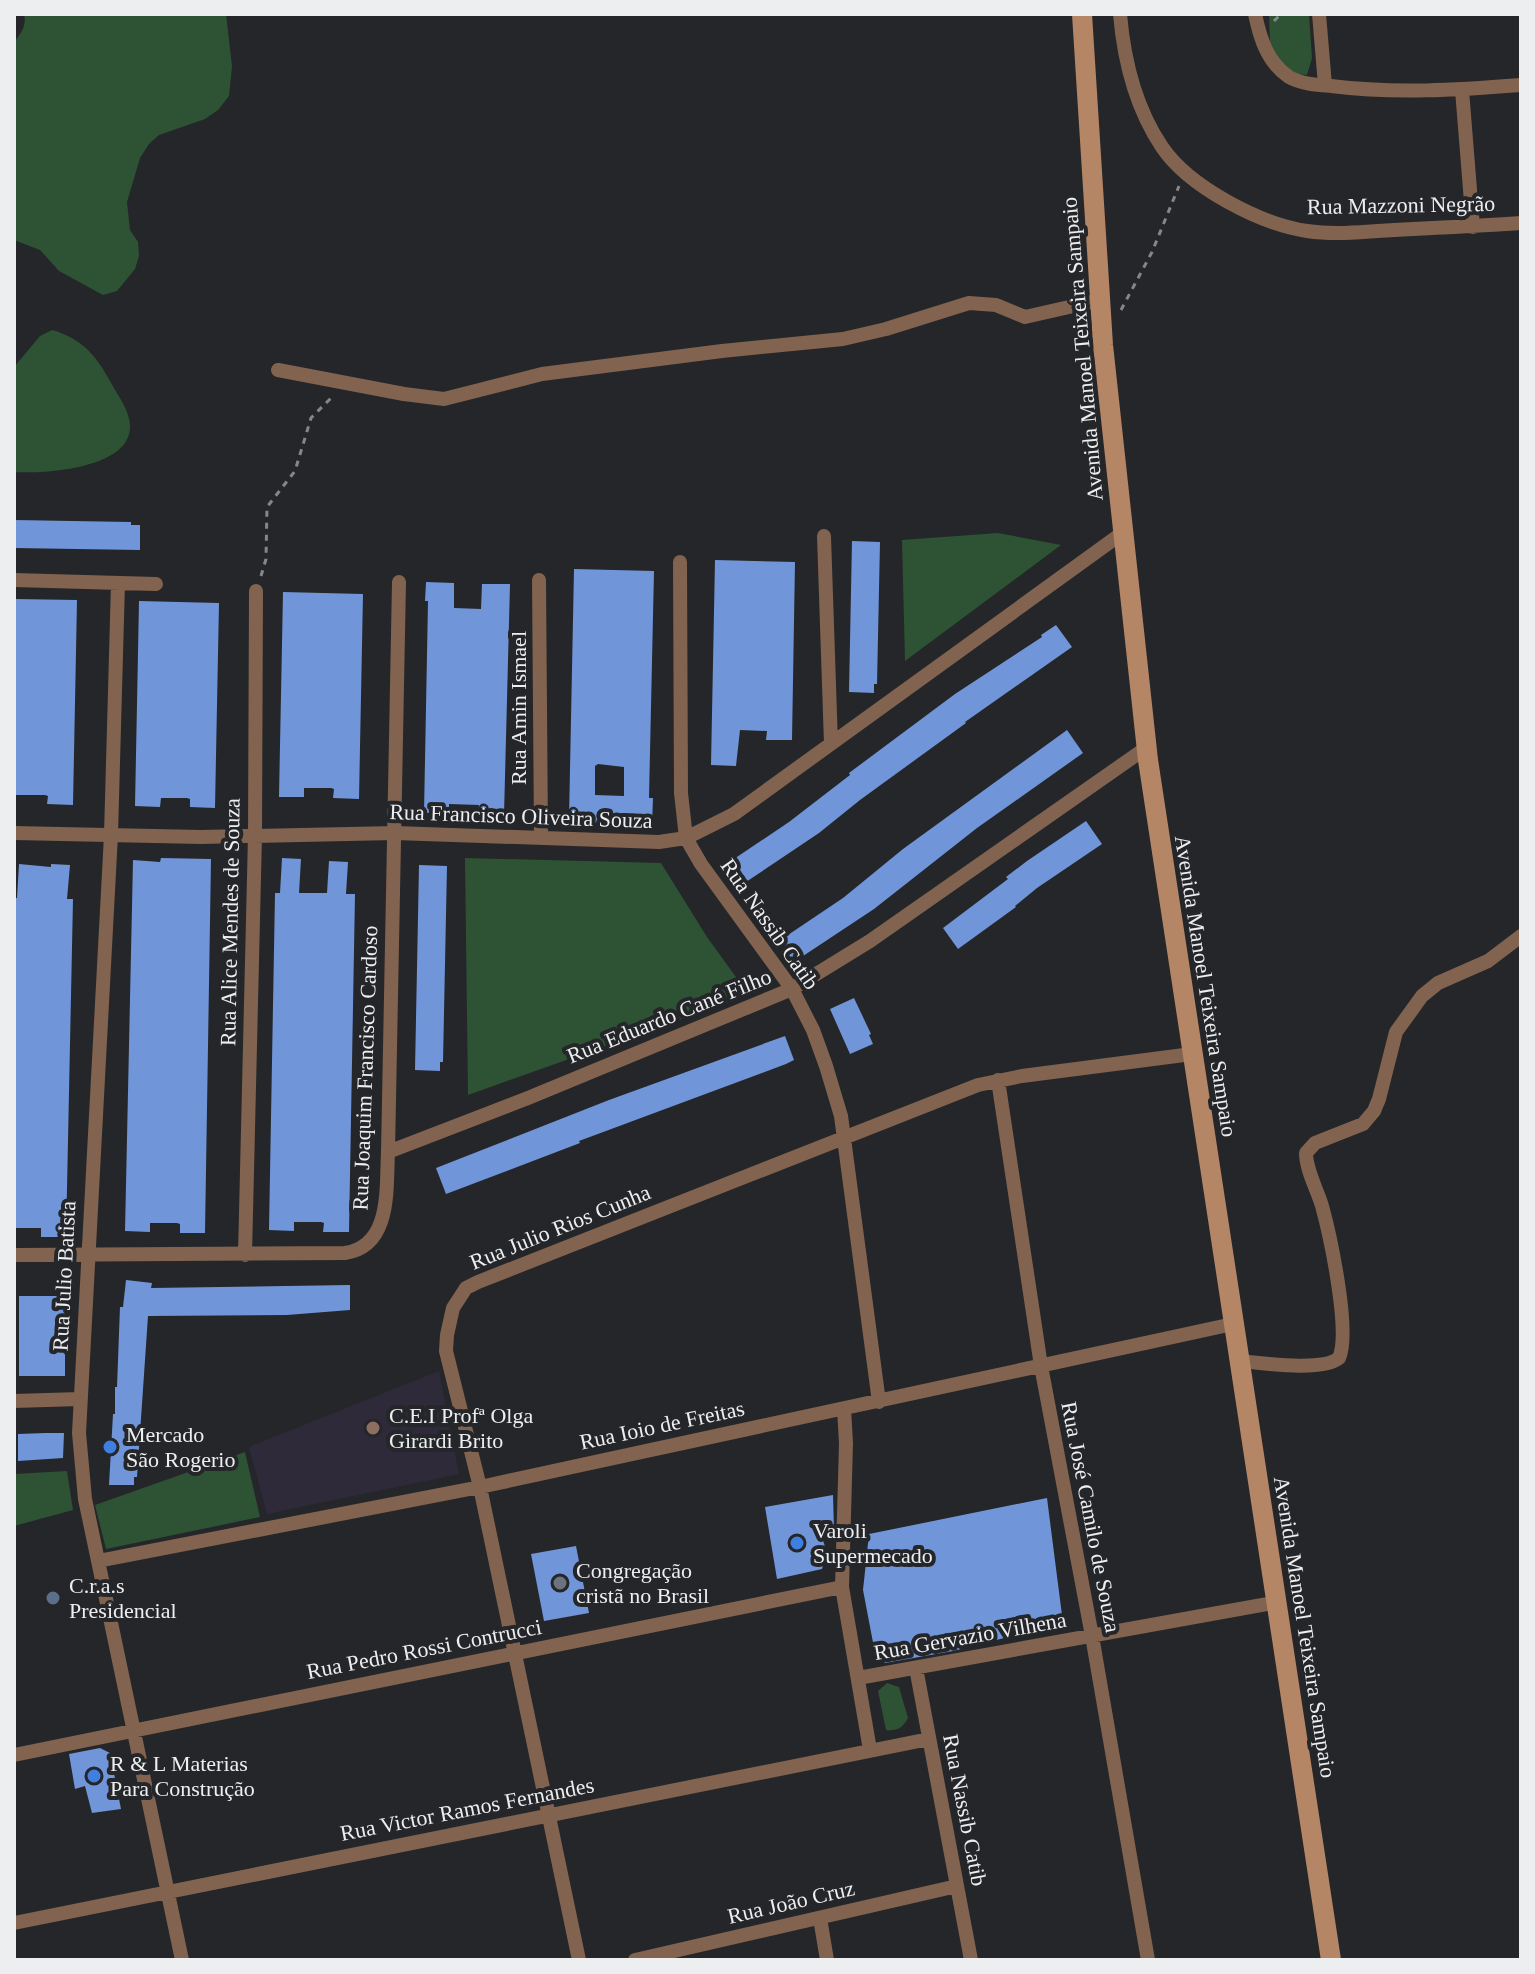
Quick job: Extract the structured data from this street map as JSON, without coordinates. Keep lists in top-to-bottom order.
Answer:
{
  "streets": {
    "street": [
      "Rua Mazzoni Negrão",
      "Avenida Manoel Teixeira Sampaio",
      "Rua Amin Ismael",
      "Rua Francisco Oliveira Souza",
      "Rua Alice Mendes de Souza",
      "Rua Nassib Catib",
      "Rua Eduardo Cané Filho",
      "Rua Joaquim Francisco Cardoso",
      "Rua Julio Rios Cunha",
      "Rua Julio Batista",
      "Rua Ioio de Freitas",
      "Rua José Camilo de Souza",
      "Rua Gervazio Vilhena",
      "Rua Pedro Rossi Contrucci",
      "Rua Victor Ramos Fernandes",
      "Rua João Cruz"
    ]
  },
  "crossings": [
    ["Avenida Manoel Teixeira Sampaio", "Rua Francisco Oliveira Souza"],
    ["Avenida Manoel Teixeira Sampaio", "Rua Eduardo Cané Filho"],
    ["Avenida Manoel Teixeira Sampaio", "Rua Julio Rios Cunha"],
    ["Avenida Manoel Teixeira Sampaio", "Rua Ioio de Freitas"],
    ["Avenida Manoel Teixeira Sampaio", "Rua Gervazio Vilhena"],
    ["Rua Amin Ismael", "Rua Francisco Oliveira Souza"],
    ["Rua Francisco Oliveira Souza", "Rua Alice Mendes de Souza"],
    ["Rua Francisco Oliveira Souza", "Rua Nassib Catib"],
    ["Rua Francisco Oliveira Souza", "Rua Joaquim Francisco Cardoso"],
    ["Rua Francisco Oliveira Souza", "Rua Julio Batista"],
    ["Rua Alice Mendes de Souza", "Rua Joaquim Francisco Cardoso"],
    ["Rua Nassib Catib", "Rua Eduardo Cané Filho"],
    ["Rua Nassib Catib", "Rua Julio Rios Cunha"],
    ["Rua Nassib Catib", "Rua Ioio de Freitas"],
    ["Rua Nassib Catib", "Rua Gervazio Vilhena"],
    ["Rua Nassib Catib", "Rua Victor Ramos Fernandes"],
    ["Rua Nassib Catib", "Rua João Cruz"],
    ["Rua Eduardo Cané Filho", "Rua Joaquim Francisco Cardoso"],
    ["Rua Joaquim Francisco Cardoso", "Rua Julio Batista"],
    ["Rua Julio Rios Cunha", "Rua Ioio de Freitas"],
    ["Rua Julio Rios Cunha", "Rua José Camilo de Souza"],
    ["Rua Julio Rios Cunha", "Rua Pedro Rossi Contrucci"],
    ["Rua Julio Rios Cunha", "Rua Victor Ramos Fernandes"],
    ["Rua Julio Batista", "Rua Ioio de Freitas"],
    ["Rua Julio Batista", "Rua Pedro Rossi Contrucci"],
    ["Rua Julio Batista", "Rua Victor Ramos Fernandes"],
    ["Rua Ioio de Freitas", "Rua José Camilo de Souza"],
    ["Rua José Camilo de Souza", "Rua Gervazio Vilhena"]
  ],
  "places": [
    "C.E.I Profª Olga Girardi Brito",
    "Mercado São Rogerio",
    "Varoli Supermecado",
    "Congregação cristã no Brasil",
    "C.r.a.s Presidencial",
    "R & L Materias Para Construção"
  ]
}
